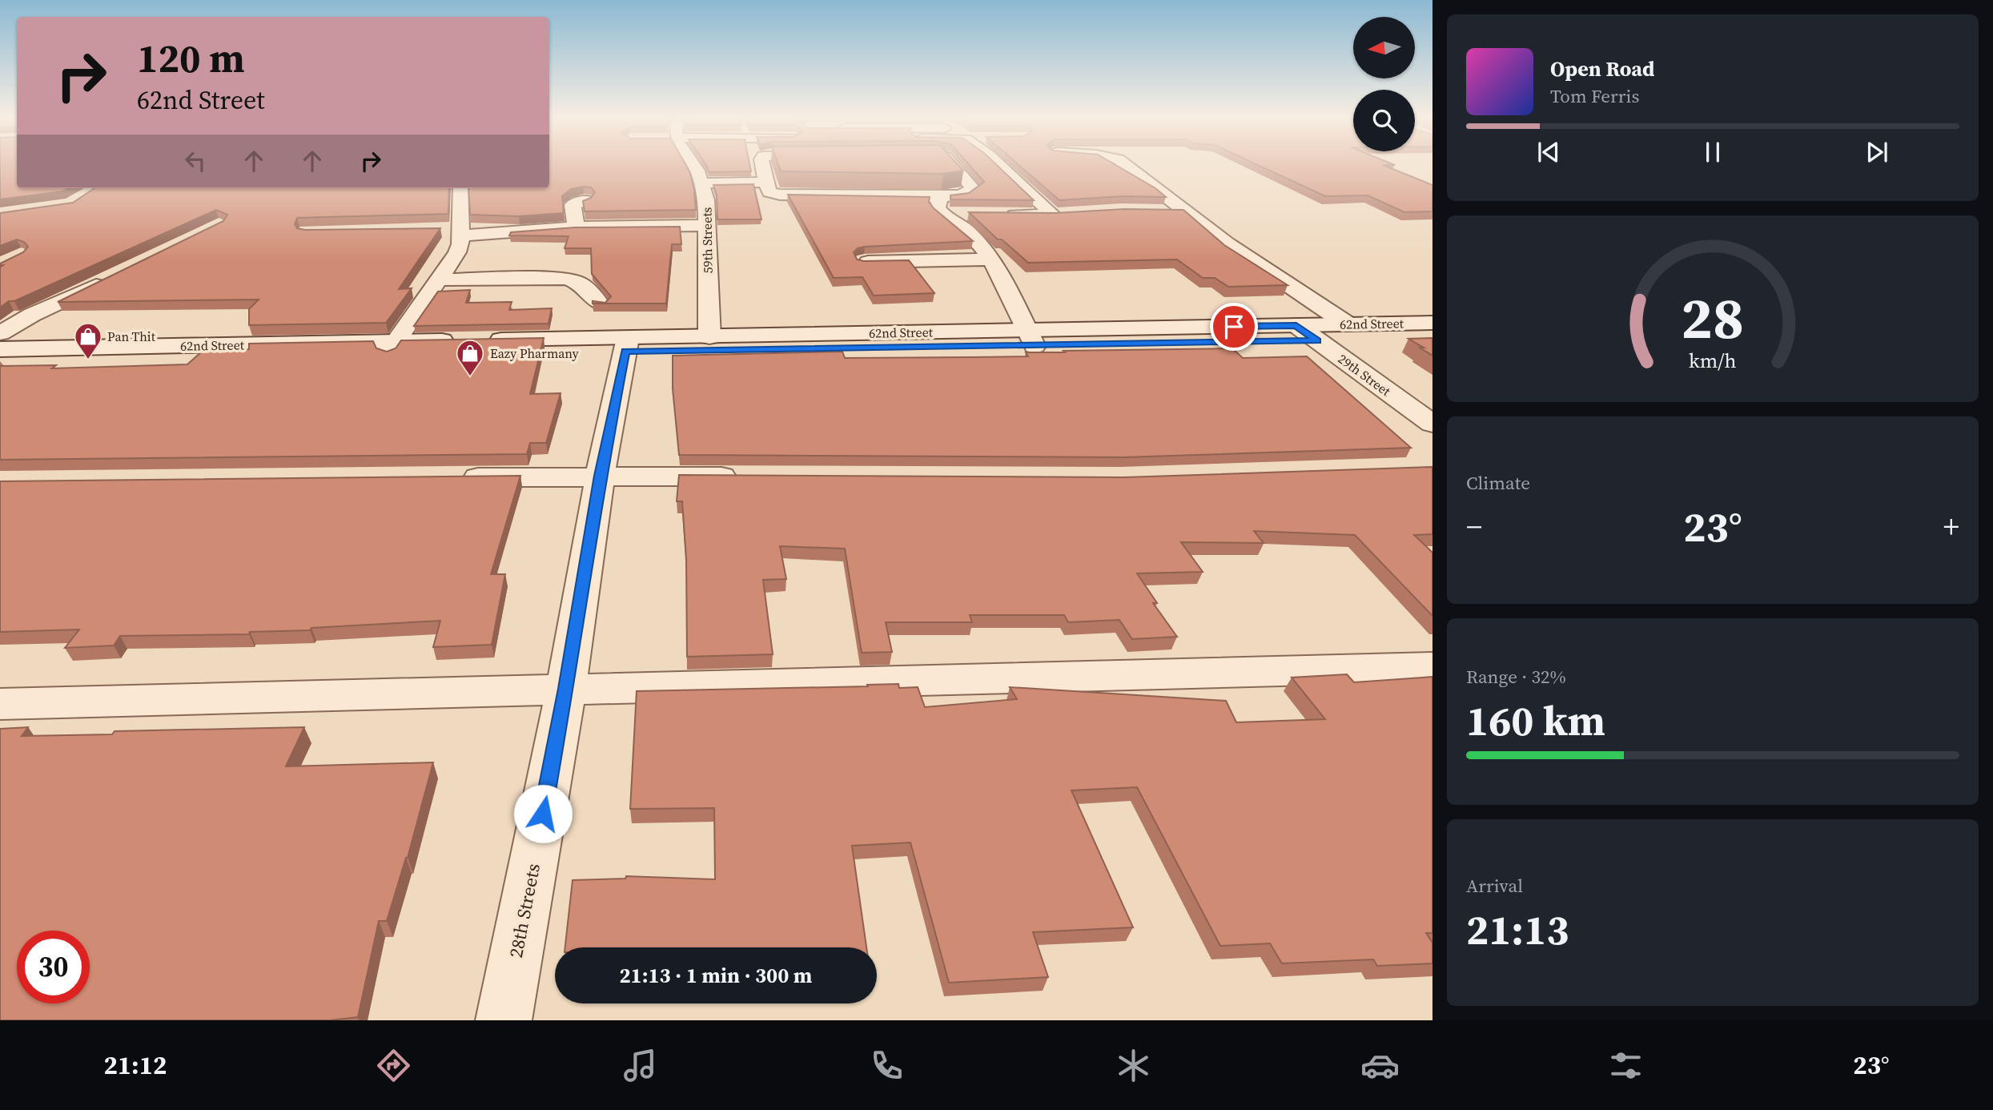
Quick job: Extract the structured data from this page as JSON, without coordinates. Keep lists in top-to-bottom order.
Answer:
{
  "streets": {
    "street": [
      "59th Streets",
      "62nd Street",
      "29th Street",
      "28th Streets"
    ]
  },
  "crossings": [
    ["59th Streets", "62nd Street"],
    ["62nd Street", "29th Street"],
    ["62nd Street", "28th Streets"]
  ],
  "places": {
    "shop": ["Pan Thit", "Eazy Pharmany"]
  },
  "north": "left",
  "page": {
    "turn": ["120 m", "62nd Street"],
    "song": ["Open Road", "Tom Ferris"],
    "tile": [
      "Climate",
      ["Range · 32%", "160 km"],
      ["Arrival", "21:13"]
    ],
    "heat": ["−", "23°", "+"],
    "limit": "30",
    "trip": "21:13 · 1 min · 300 m",
    "tabs": ["21:12", "23°"],
    "gauge": ["28", "km/h"]
  }
}
